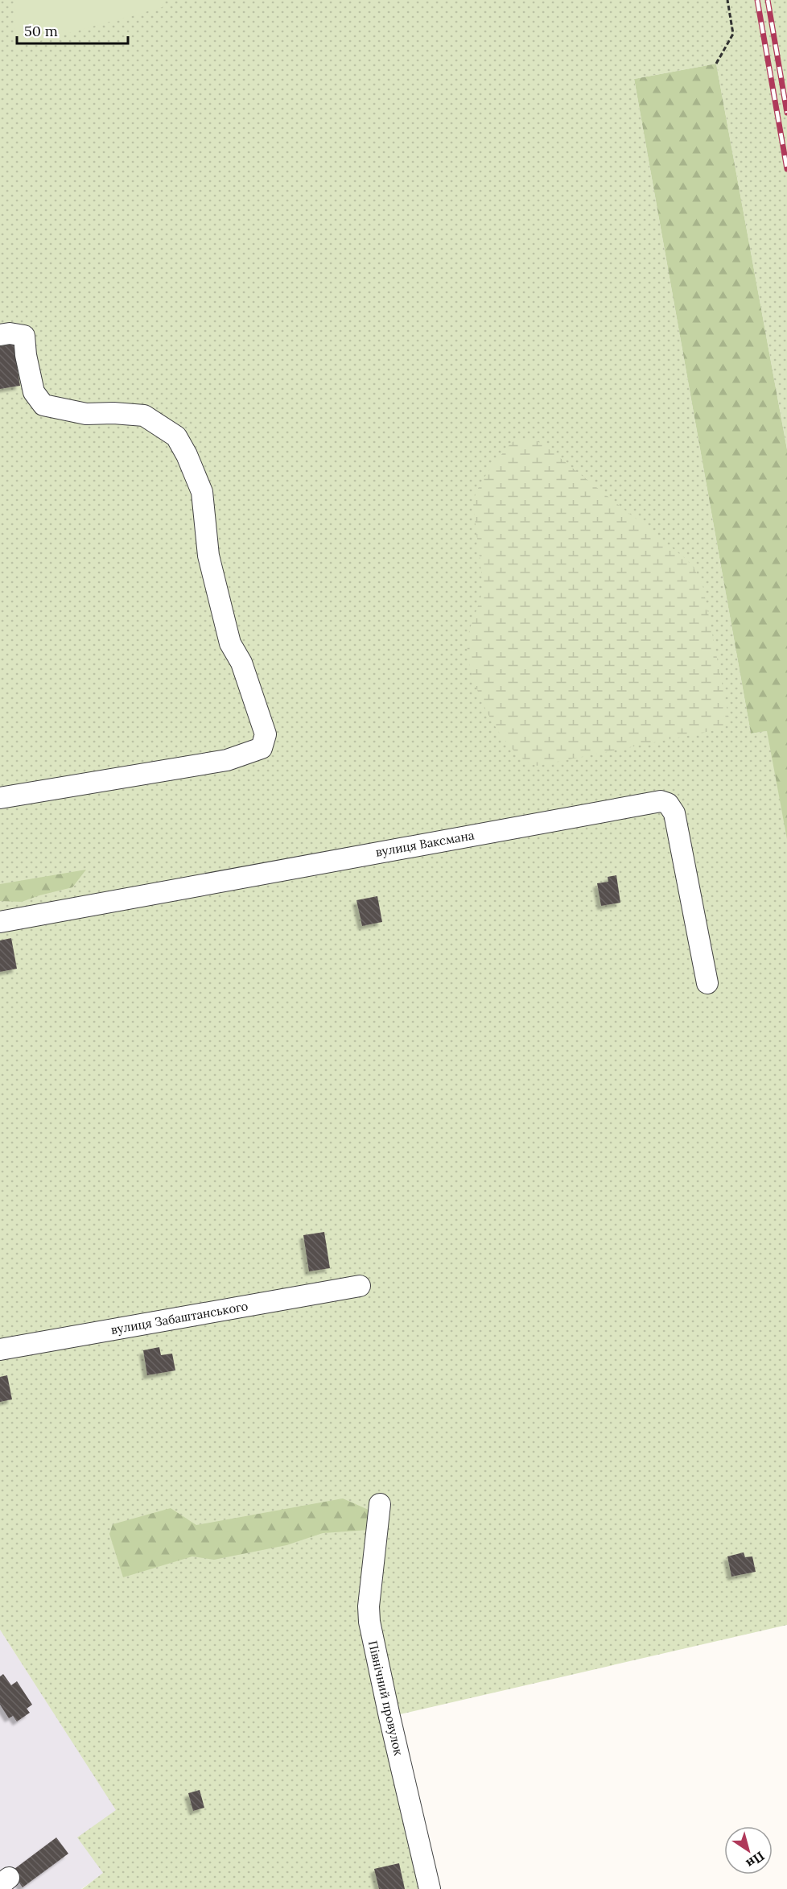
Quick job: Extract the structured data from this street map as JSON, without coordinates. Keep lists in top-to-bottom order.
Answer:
{
  "streets": {
    "street": ["вулиця Ваксмана", "вулиця Забаштанського", "Північний провулок"]
  },
  "scale_bar": "50 m",
  "north": "bottom right"
}
